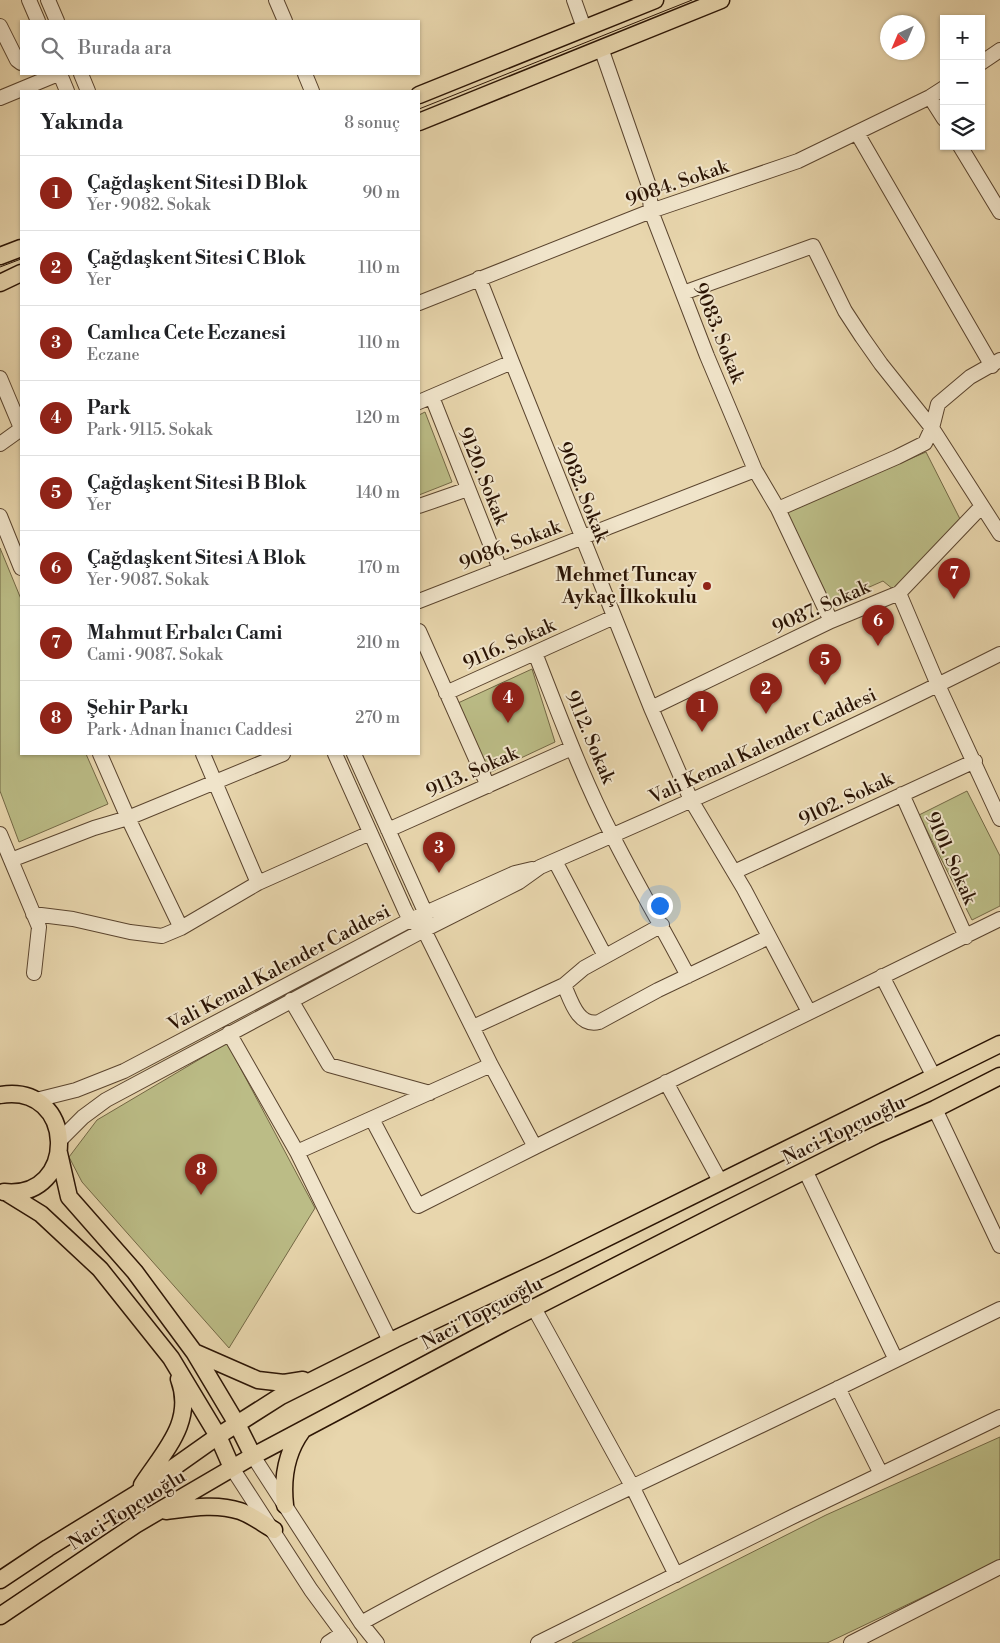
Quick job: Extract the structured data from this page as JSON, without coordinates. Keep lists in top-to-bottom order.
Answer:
{
  "streets": {
    "main road": ["Naci Topçuoğlu"],
    "street": [
      "9084. Sokak",
      "9083. Sokak",
      "9120. Sokak",
      "9082. Sokak",
      "9086. Sokak",
      "9087. Sokak",
      "9116. Sokak",
      "9112. Sokak",
      "Vali Kemal Kalender Caddesi",
      "9113. Sokak",
      "9102. Sokak",
      "9101. Sokak"
    ]
  },
  "crossings": [
    ["9084. Sokak", "9083. Sokak"],
    ["9084. Sokak", "9082. Sokak"],
    ["9083. Sokak", "9086. Sokak"],
    ["9083. Sokak", "9087. Sokak"],
    ["9120. Sokak", "9086. Sokak"],
    ["9082. Sokak", "9086. Sokak"],
    ["9082. Sokak", "9087. Sokak"],
    ["9082. Sokak", "9116. Sokak"],
    ["9082. Sokak", "Vali Kemal Kalender Caddesi"],
    ["9082. Sokak", "9102. Sokak"],
    ["9116. Sokak", "9112. Sokak"],
    ["9112. Sokak", "Vali Kemal Kalender Caddesi"],
    ["9112. Sokak", "9113. Sokak"],
    ["9102. Sokak", "9101. Sokak"]
  ],
  "places": ["Mehmet Tuncay Aykaç İlkokulu"],
  "north": "bottom left",
  "page": {
    "map_buttons": ["+", "−"],
    "search": "Burada ara",
    "heading": ["Yakında", "8 sonuç"],
    "list": [
      {
        "mark": "1",
        "name": "Çağdaşkent Sitesi D Blok",
        "note": "Yer · 9082. Sokak",
        "value": "90 m"
      },
      {
        "mark": "2",
        "name": "Çağdaşkent Sitesi C Blok",
        "note": "Yer",
        "value": "110 m"
      },
      {
        "mark": "3",
        "name": "Camlıca Cete Eczanesi",
        "note": "Eczane",
        "value": "110 m"
      },
      {
        "mark": "4",
        "name": "Park",
        "note": "Park · 9115. Sokak",
        "value": "120 m"
      },
      {
        "mark": "5",
        "name": "Çağdaşkent Sitesi B Blok",
        "note": "Yer",
        "value": "140 m"
      },
      {
        "mark": "6",
        "name": "Çağdaşkent Sitesi A Blok",
        "note": "Yer · 9087. Sokak",
        "value": "170 m"
      },
      {
        "mark": "7",
        "name": "Mahmut Erbalcı Cami",
        "note": "Cami · 9087. Sokak",
        "value": "210 m"
      },
      {
        "mark": "8",
        "name": "Şehir Parkı",
        "note": "Park · Adnan İnanıcı Caddesi",
        "value": "270 m"
      }
    ],
    "pins": [
      "7",
      "6",
      "5",
      "2",
      "4",
      "1",
      "3",
      "8"
    ]
  }
}
